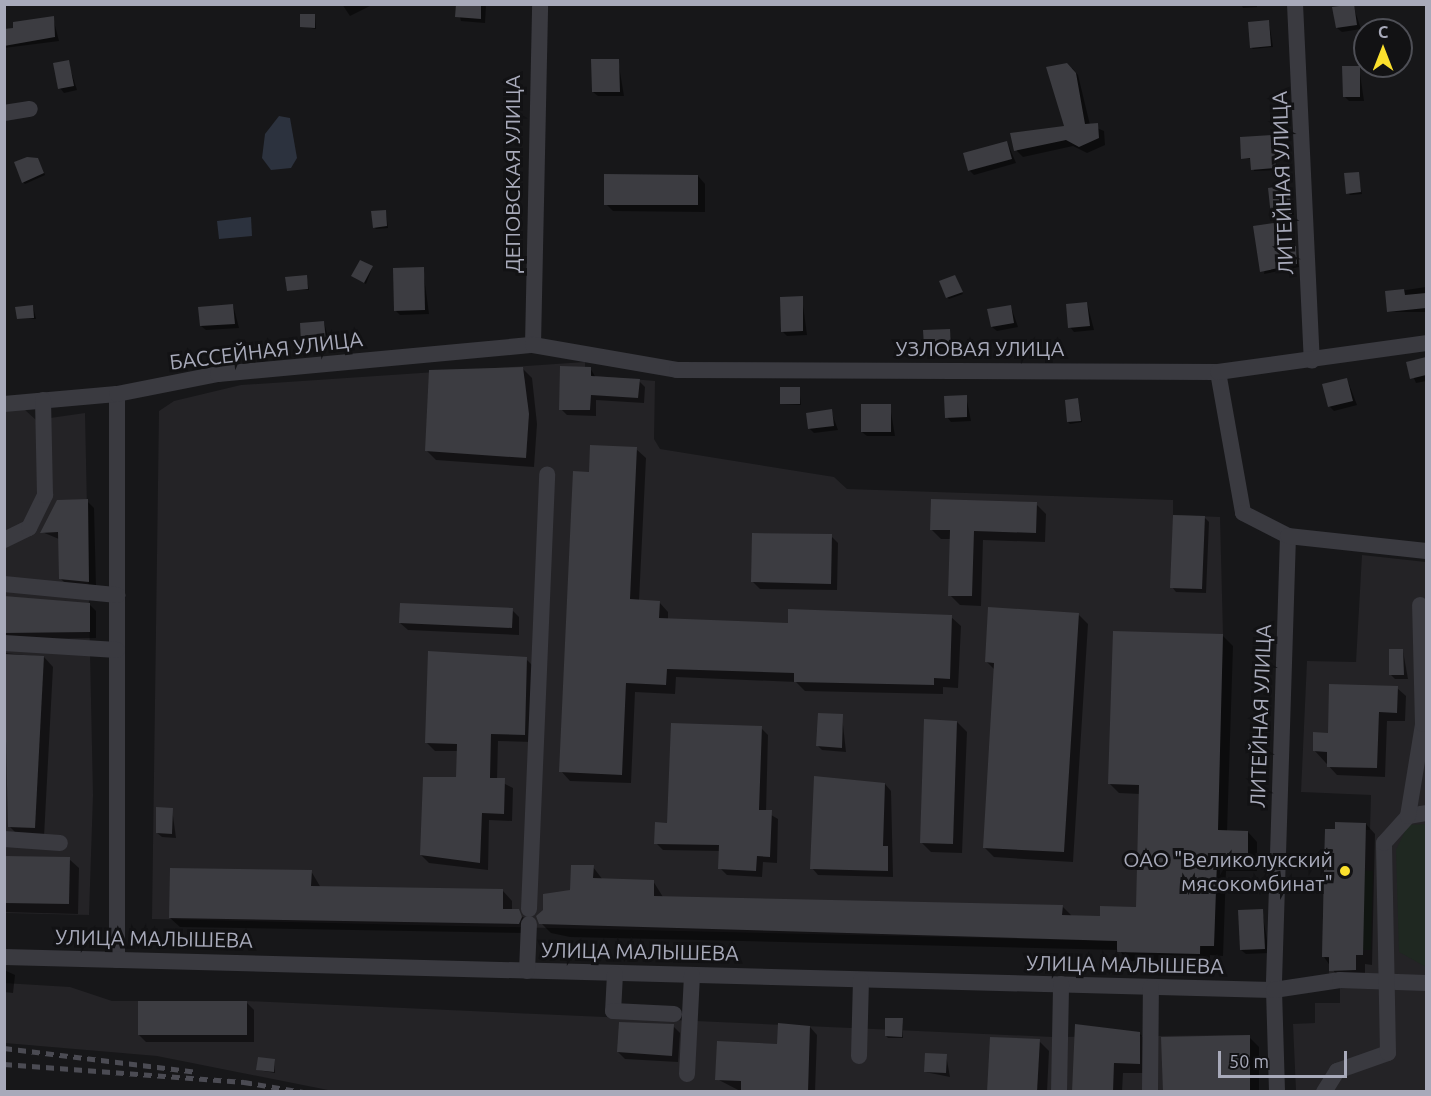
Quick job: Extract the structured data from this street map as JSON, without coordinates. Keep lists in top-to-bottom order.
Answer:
{
  "streets": {
    "street": [
      "ДЕПОВСКАЯ УЛИЦА",
      "ЛИТЕЙНАЯ УЛИЦА",
      "УЗЛОВАЯ УЛИЦА",
      "БАССЕЙНАЯ УЛИЦА",
      "УЛИЦА МАЛЫШЕВА"
    ]
  },
  "crossings": [
    ["ДЕПОВСКАЯ УЛИЦА", "УЗЛОВАЯ УЛИЦА"],
    ["ДЕПОВСКАЯ УЛИЦА", "БАССЕЙНАЯ УЛИЦА"],
    ["ЛИТЕЙНАЯ УЛИЦА", "УЗЛОВАЯ УЛИЦА"],
    ["ЛИТЕЙНАЯ УЛИЦА", "УЛИЦА МАЛЫШЕВА"],
    ["УЗЛОВАЯ УЛИЦА", "БАССЕЙНАЯ УЛИЦА"]
  ],
  "places": ["ОАО \"Великолукский мясокомбинат\""],
  "scale_bar": "50 m",
  "north": "top"
}
